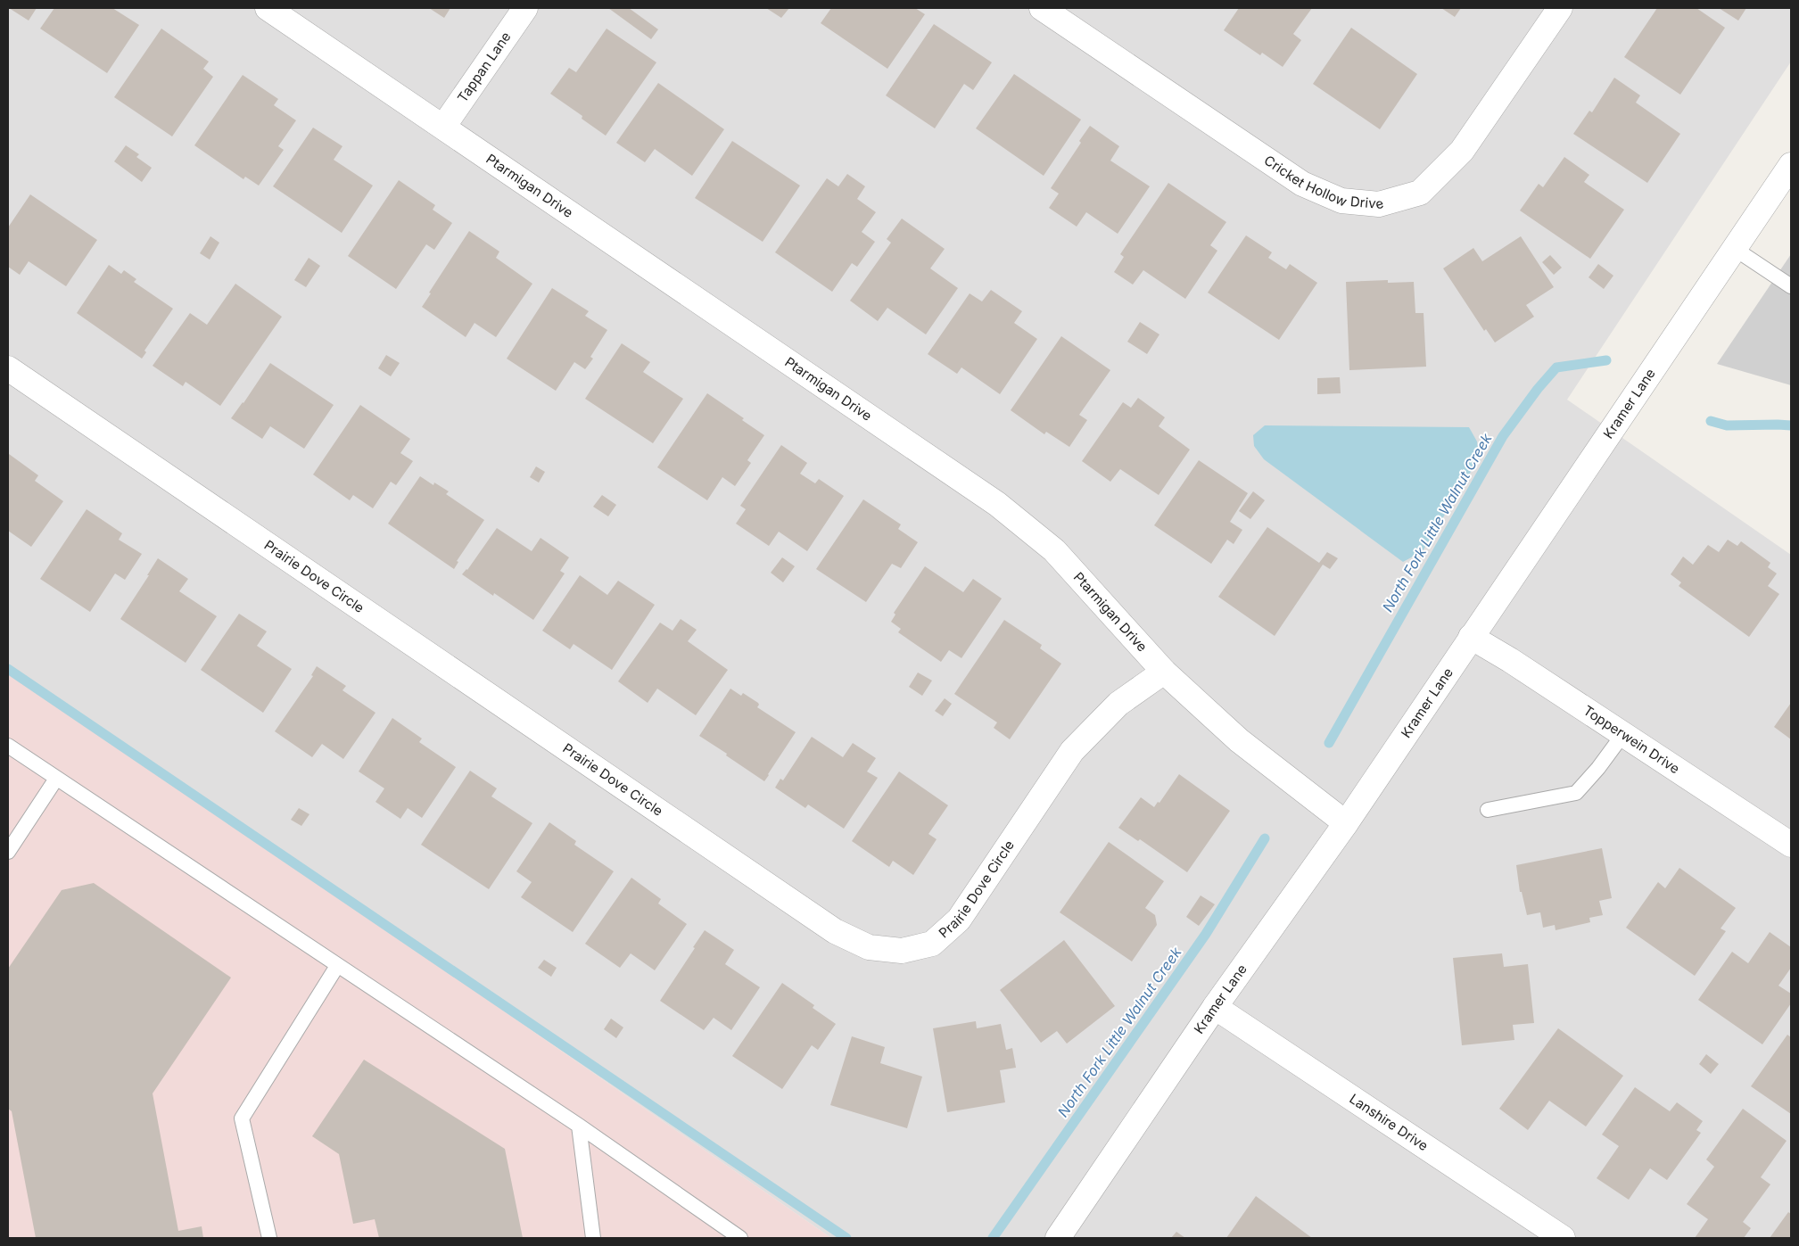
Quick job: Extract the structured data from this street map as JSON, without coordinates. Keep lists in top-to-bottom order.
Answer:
{
  "streets": {
    "street": [
      "Tappan Lane",
      "Cricket Hollow Drive",
      "Ptarmigan Drive",
      "Kramer Lane",
      "Prairie Dove Circle",
      "Topperwein Drive",
      "Lanshire Drive"
    ]
  },
  "crossings": [
    ["Tappan Lane", "Ptarmigan Drive"],
    ["Ptarmigan Drive", "Kramer Lane"],
    ["Ptarmigan Drive", "Prairie Dove Circle"],
    ["Kramer Lane", "Topperwein Drive"],
    ["Kramer Lane", "Lanshire Drive"]
  ],
  "water": ["North Fork Little Walnut Creek"]
}
